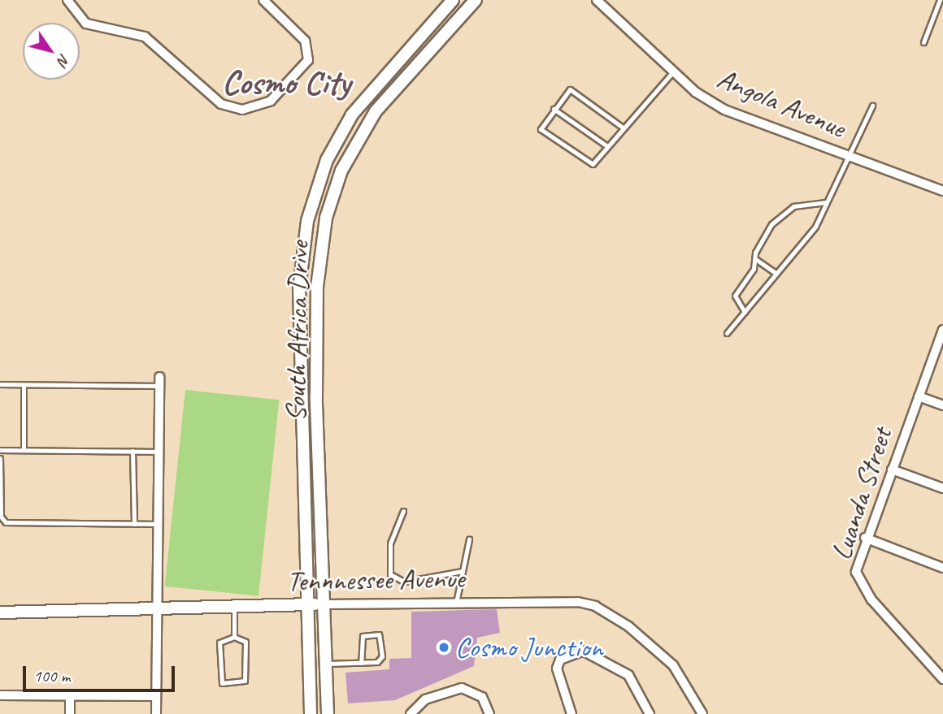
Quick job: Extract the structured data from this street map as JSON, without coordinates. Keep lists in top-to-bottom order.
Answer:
{
  "streets": {
    "street": [
      "Angola Avenue",
      "South Africa Drive",
      "Luanda Street",
      "Tennnessee Avenue"
    ]
  },
  "crossings": [
    ["South Africa Drive", "Tennnessee Avenue"]
  ],
  "districts": ["Cosmo City"],
  "places": ["Cosmo Junction"],
  "scale_bar": "100 m",
  "north": "bottom right"
}
